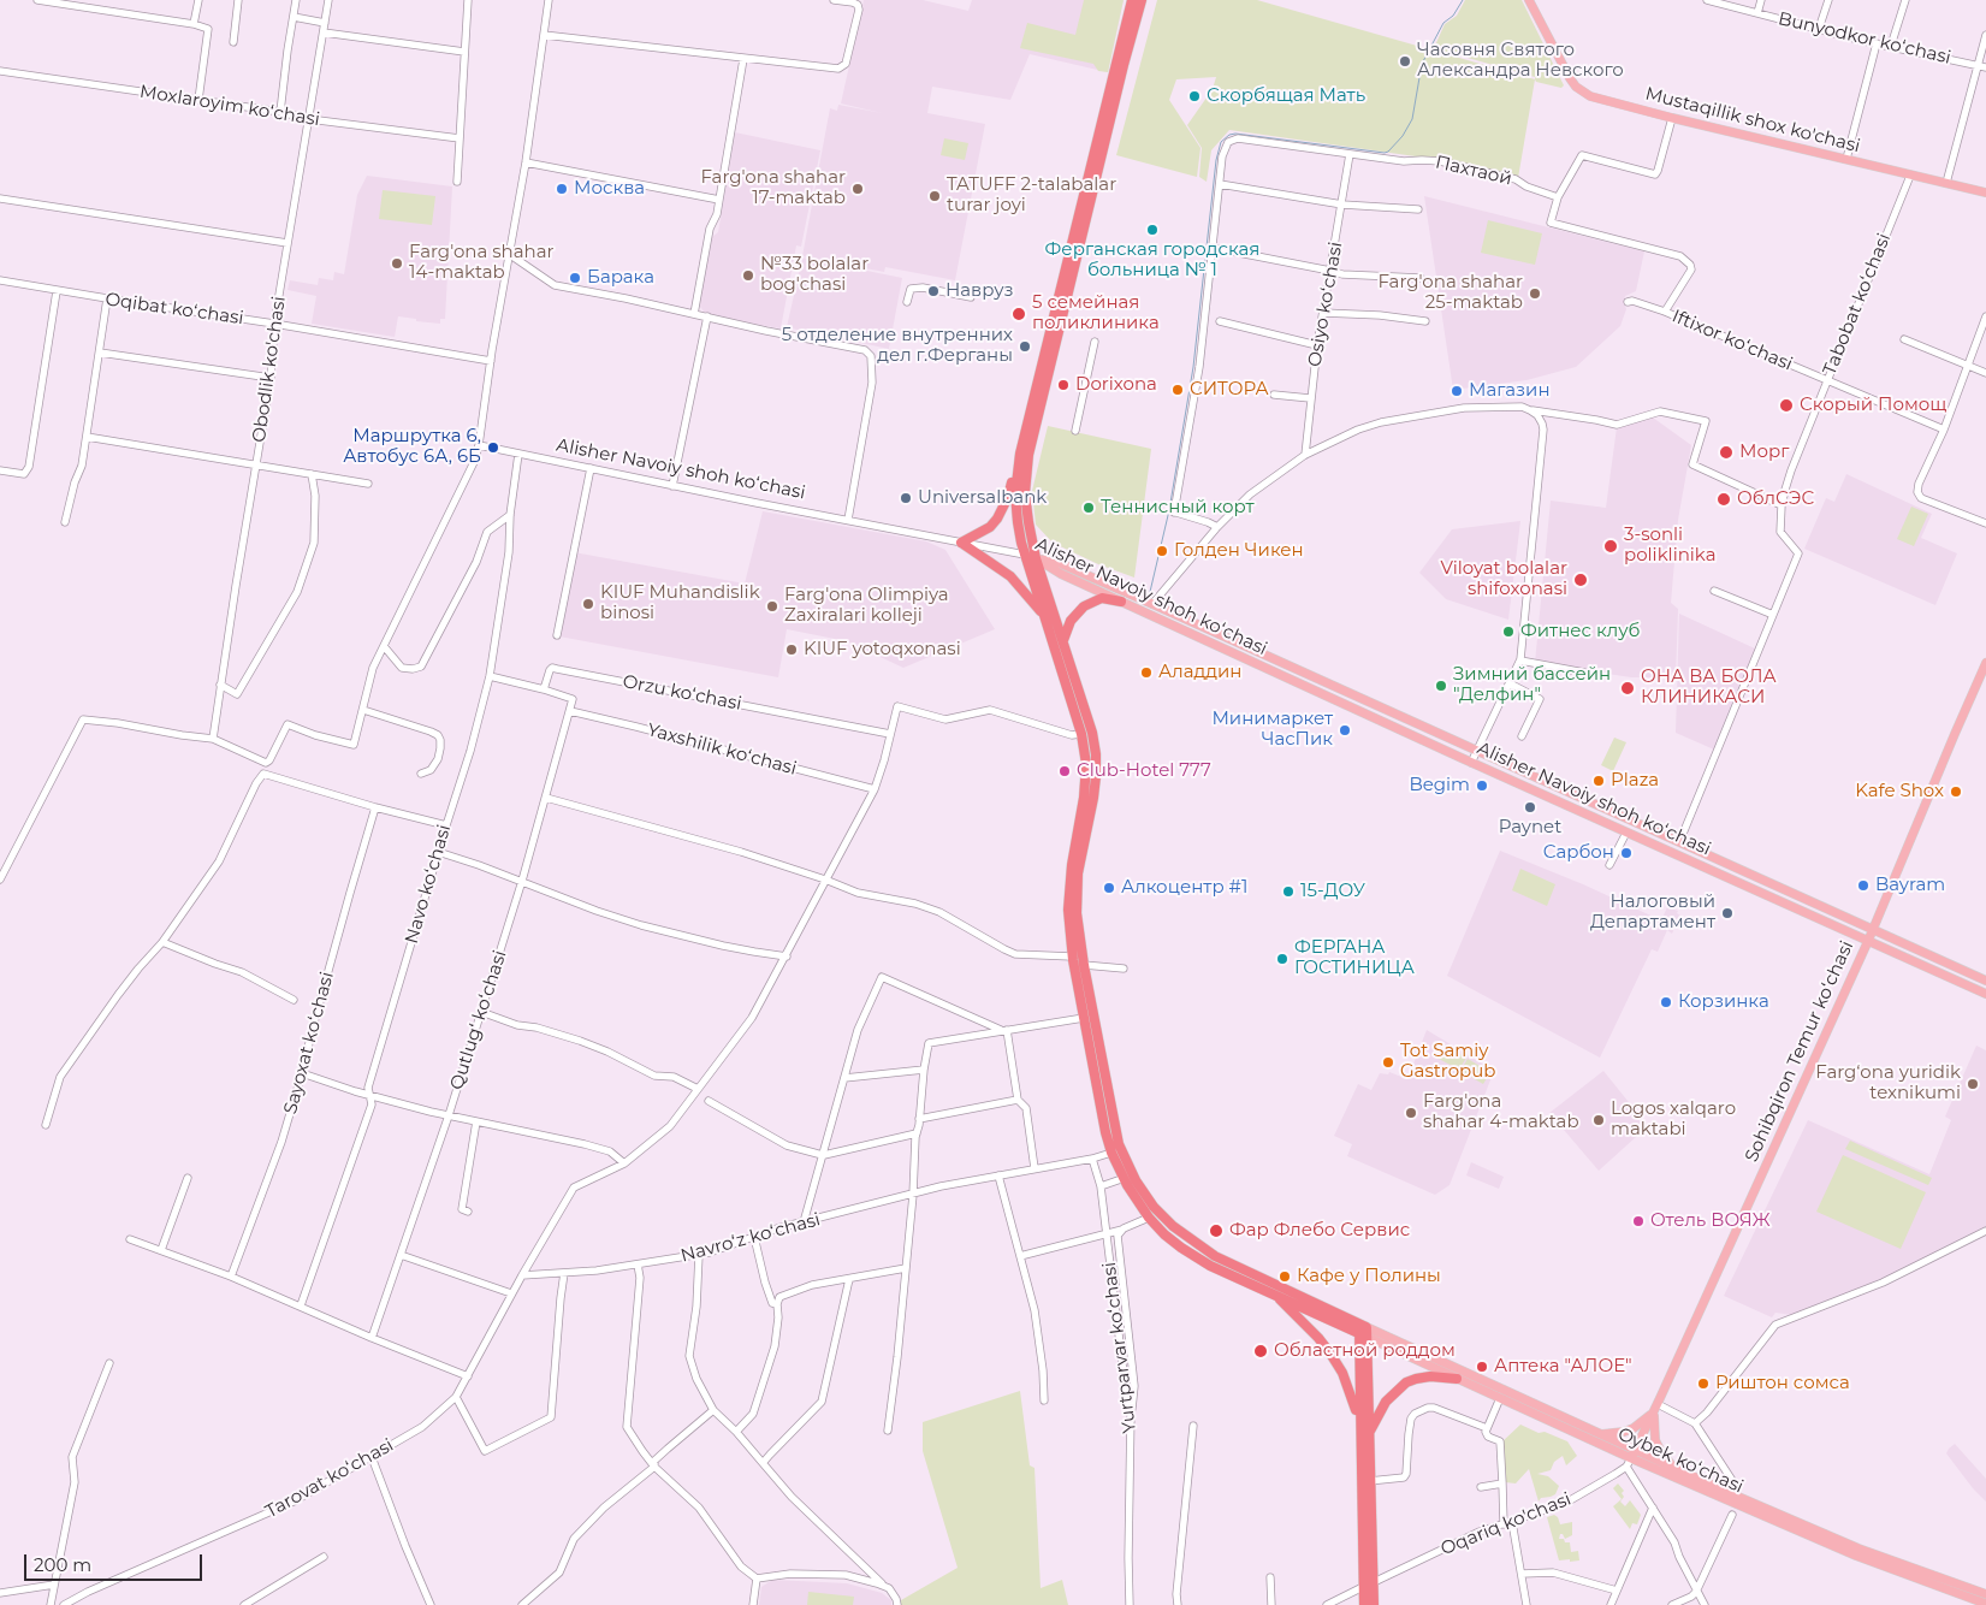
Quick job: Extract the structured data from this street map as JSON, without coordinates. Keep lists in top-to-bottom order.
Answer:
{
  "streets": {
    "main road": [
      "Mustaqillik shox ko'chasi",
      "Alisher Navoiy shoh koʻchasi",
      "Sohibqiron Temur koʻchasi",
      "Oybek ko‘chasi"
    ],
    "street": [
      "Bunyodkor koʻchasi",
      "Moxlaroyim koʻchasi",
      "Пахтаой",
      "Osiyo koʻchasi",
      "Tabobat koʻchasi",
      "Oqibat koʻchasi",
      "Iftixor koʻchasi",
      "Obodlik ko'chasi",
      "Orzu koʻchasi",
      "Yaxshilik koʻchasi",
      "Navo koʻchasi",
      "Qutlugʻ koʻchasi",
      "Sayoxat koʻchasi",
      "Navroʻz koʻchasi",
      "Yurtparvar koʻchasi",
      "Tarovat koʻchasi",
      "Oqariq ko'chasi"
    ]
  },
  "crossings": [
    ["Moxlaroyim koʻchasi", "Obodlik ko'chasi"],
    ["Mustaqillik shox ko'chasi", "Tabobat koʻchasi"],
    ["Пахтаой", "Osiyo koʻchasi"],
    ["Пахтаой", "Iftixor koʻchasi"],
    ["Tabobat koʻchasi", "Iftixor koʻchasi"],
    ["Oqibat koʻchasi", "Obodlik ko'chasi"],
    ["Alisher Navoiy shoh koʻchasi", "Navo koʻchasi"],
    ["Alisher Navoiy shoh koʻchasi", "Sohibqiron Temur koʻchasi"],
    ["Orzu koʻchasi", "Qutlugʻ koʻchasi"],
    ["Yaxshilik koʻchasi", "Qutlugʻ koʻchasi"],
    ["Sohibqiron Temur koʻchasi", "Oybek ko‘chasi"],
    ["Sohibqiron Temur koʻchasi", "Oqariq ko'chasi"],
    ["Navroʻz koʻchasi", "Yurtparvar koʻchasi"],
    ["Oybek ko‘chasi", "Oqariq ko'chasi"]
  ],
  "places": [
    "Часовня Святого Александра Невского",
    "Скорбящая Мать",
    "Москва",
    "Farg'ona shahar 17-maktab",
    "TATUFF 2-talabalar turar joyi",
    "Ферганская городская больница № 1",
    "Farg'ona shahar 14-maktab",
    "№33 bolalar bog'chasi",
    "Барака",
    "Навруз",
    "Farg'ona shahar 25-maktab",
    "5 семейная поликлиника",
    "5 отделение внутренних дел г.Ферганы",
    "Dorixona",
    "СИТОРА",
    "Магазин",
    "Скорый Помощ",
    "Маршрутка 6, Автобус 6А, 6Б",
    "Морг",
    "Universalbank",
    "ОблСЭС",
    "Теннисный корт",
    "3-sonli poliklinika",
    "Голден Чикен",
    "Viloyat bolalar shifoxonasi",
    "KIUF Muhandislik binosi",
    "Farg'ona Olimpiya Zaxiralari kolleji",
    "Фитнес клуб",
    "KIUF yotoqxonasi",
    "Аладдин",
    "Зимний бассейн \"Делфин\"",
    "ОНА ВА БОЛА КЛИНИКАСИ",
    "Минимаркет ЧасПик",
    "Club-Hotel 777",
    "Plaza",
    "Begim",
    "Kafe Shox",
    "Paynet",
    "Сарбон",
    "Bayram",
    "Алкоцентр #1",
    "15-ДОУ",
    "Налоговый Департамент",
    "ФЕРГАНА ГОСТИНИЦА",
    "Корзинка",
    "Tot Samiy Gastropub",
    "Farg‘ona yuridik texnikumi",
    "Farg'ona shahar 4-maktab",
    "Logos xalqaro maktabi",
    "Отель ВОЯЖ",
    "Фар Флебо Сервис",
    "Кафе у Полины",
    "Областной роддом",
    "Аптека \"АЛОЕ\"",
    "Риштон сомса"
  ],
  "scale_bar": "200 m"
}
